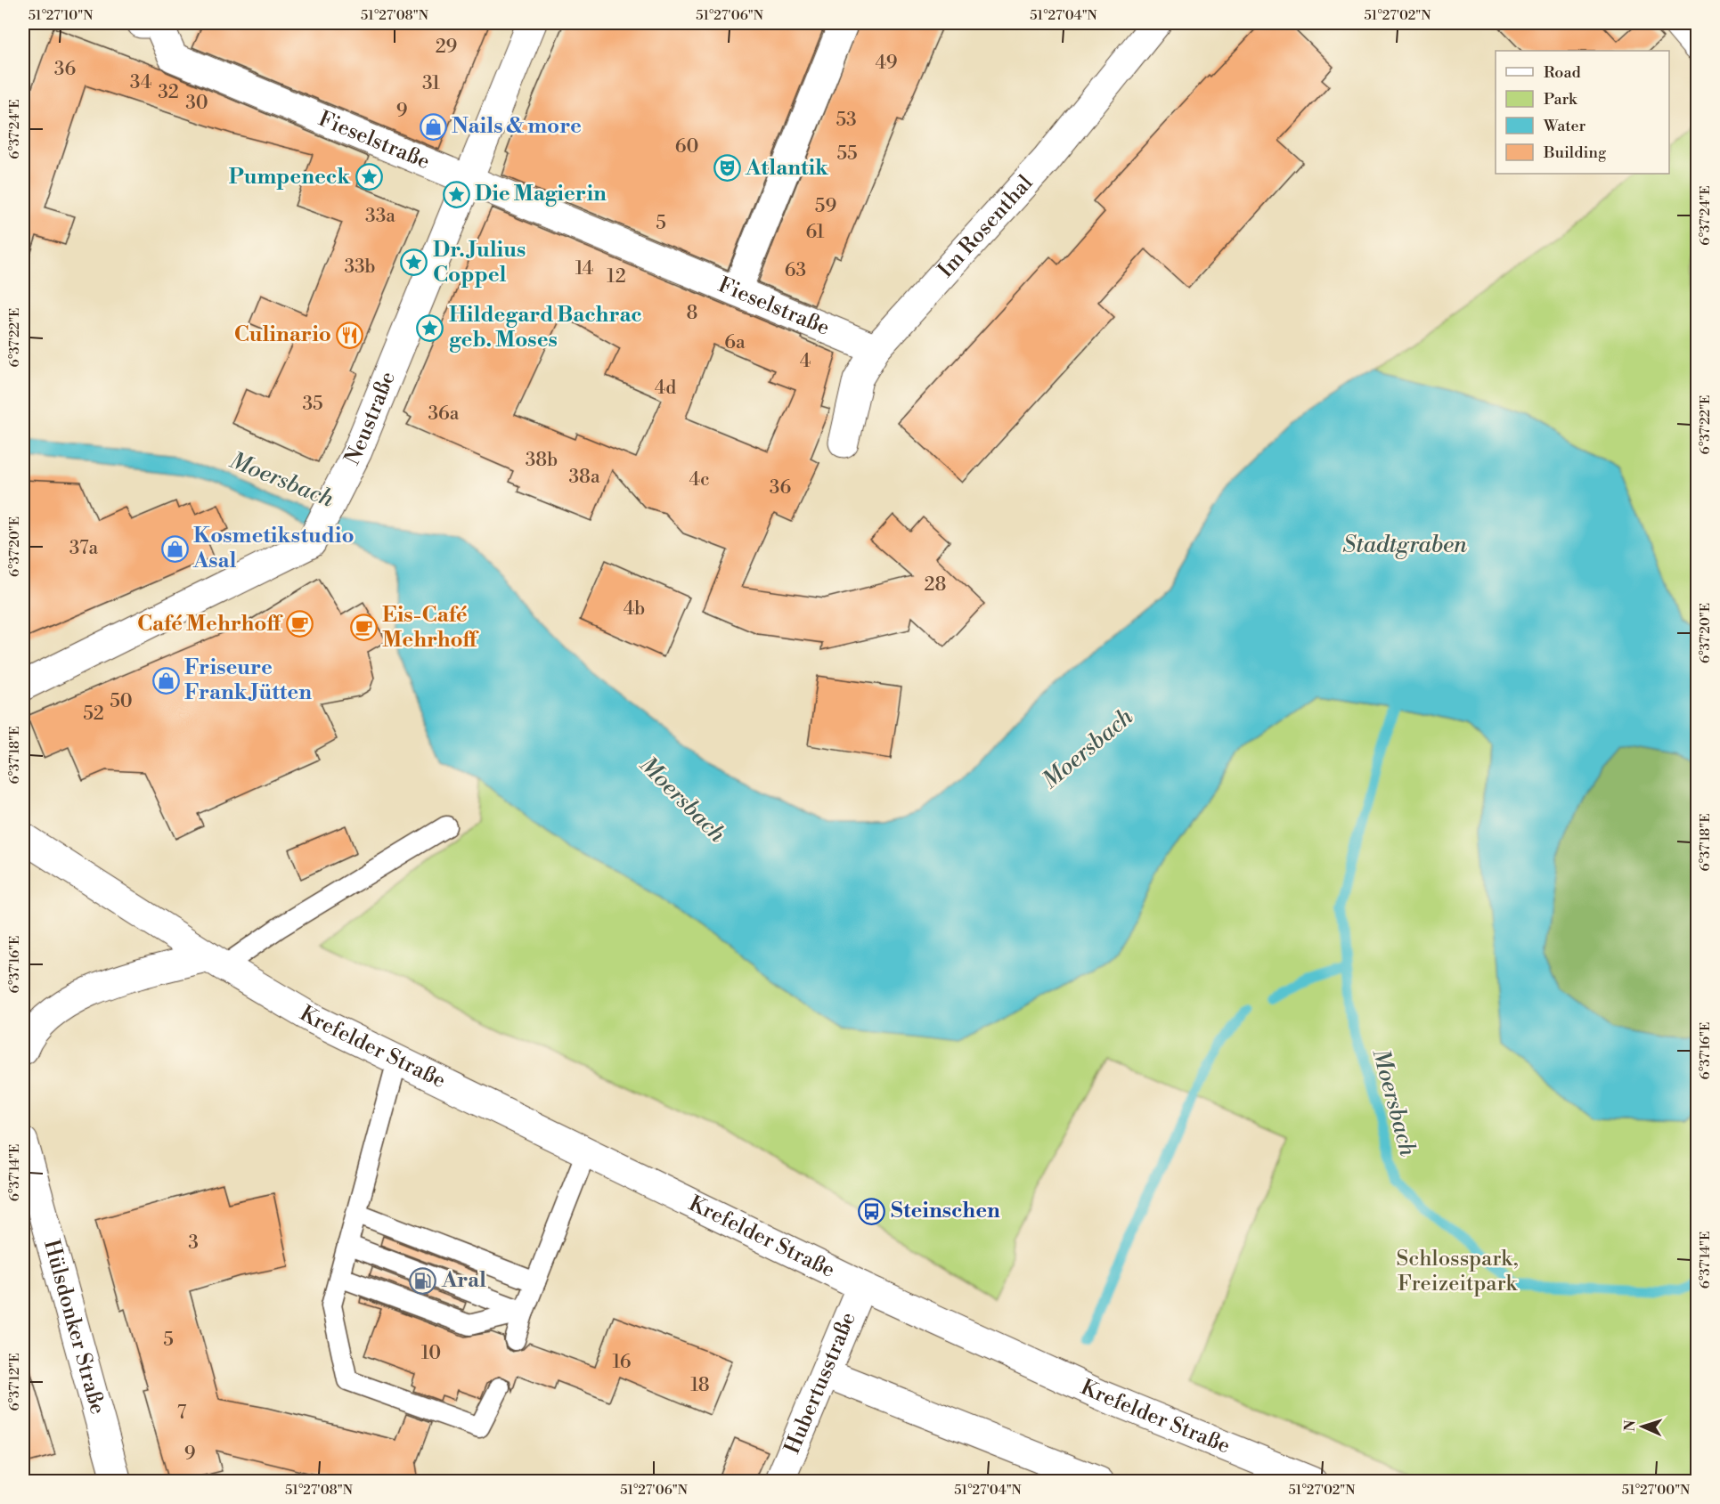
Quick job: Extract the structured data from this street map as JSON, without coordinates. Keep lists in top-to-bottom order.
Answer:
{
  "streets": {
    "street": [
      "Fieselstraße",
      "Im Rosenthal",
      "Neustraße",
      "Krefelder Straße",
      "Hülsdonker Straße",
      "Hubertusstraße"
    ]
  },
  "crossings": [
    ["Fieselstraße", "Im Rosenthal"],
    ["Fieselstraße", "Neustraße"],
    ["Krefelder Straße", "Hubertusstraße"]
  ],
  "water": ["Moersbach", "Stadtgraben"],
  "parks": ["Schlosspark, Freizeitpark"],
  "places": {
    "shop": ["Nails & more", "Kosmetikstudio Asal", "Friseure Frank Jütten"],
    "theatre": ["Atlantik"],
    "place": [
      "Pumpeneck",
      "Die Magierin",
      "Dr. Julius Coppel",
      "Hildegard Bachrac geb. Moses"
    ],
    "restaurant": ["Culinario"],
    "cafe": ["Café Mehrhoff", "Eis-Café Mehrhoff"],
    "bus stop": ["Steinschen"],
    "fuel station": ["Aral"]
  },
  "house_numbers": [
    "29",
    "49",
    "36",
    "34",
    "31",
    "32",
    "30",
    "9",
    "53",
    "60",
    "55",
    "59",
    "33a",
    "5",
    "61",
    "33b",
    "14",
    "63",
    "12",
    "8",
    "6a",
    "4",
    "4d",
    "35",
    "36a",
    "38b",
    "38a",
    "4c",
    "36",
    "37a",
    "28",
    "4b",
    "50",
    "52",
    "3",
    "5",
    "10",
    "16",
    "18",
    "7",
    "9"
  ],
  "legend": [
    "Road",
    "Park",
    "Water",
    "Building"
  ],
  "north": "left",
  "coordinates": [
    "51°27'10\"N",
    "51°27'08\"N",
    "51°27'06\"N",
    "51°27'04\"N",
    "51°27'02\"N",
    "6°37'24\"E",
    "6°37'22\"E",
    "6°37'20\"E",
    "6°37'18\"E",
    "6°37'16\"E",
    "6°37'14\"E",
    "6°37'12\"E",
    "51°27'00\"N"
  ]
}
